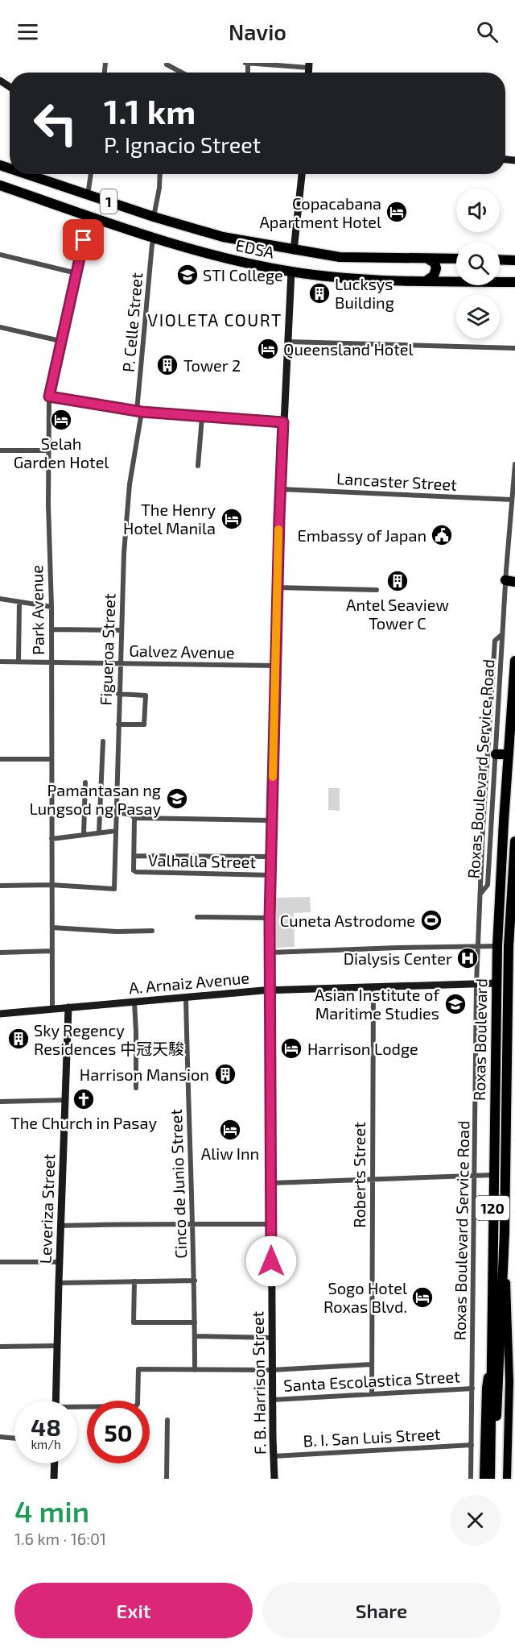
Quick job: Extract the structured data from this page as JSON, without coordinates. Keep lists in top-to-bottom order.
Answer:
{
  "streets": {
    "highway": [
      "1",
      "EDSA",
      "Roxas Boulevard",
      "120"
    ],
    "main road": ["A. Arnaiz Avenue", "Leveriza Street", "F. B. Harrison Street"],
    "street": [
      "P. Celle Street",
      "Lancaster Street",
      "Park Avenue",
      "Figueroa Street",
      "Galvez Avenue",
      "Roxas Boulevard Service Road",
      "Valhalla Street",
      "Roberts Street",
      "Cinco de Junio Street",
      "Santa Escolastica Street",
      "B. I. San Luis Street"
    ]
  },
  "crossings": [
    ["EDSA", "P. Celle Street"],
    ["EDSA", "Park Avenue"],
    ["EDSA", "F. B. Harrison Street"],
    ["P. Celle Street", "Figueroa Street"],
    ["Lancaster Street", "Roxas Boulevard Service Road"],
    ["Lancaster Street", "F. B. Harrison Street"],
    ["Park Avenue", "Figueroa Street"],
    ["Park Avenue", "Galvez Avenue"],
    ["Park Avenue", "A. Arnaiz Avenue"],
    ["Figueroa Street", "Galvez Avenue"],
    ["Galvez Avenue", "F. B. Harrison Street"],
    ["Roxas Boulevard Service Road", "A. Arnaiz Avenue"],
    ["Roxas Boulevard Service Road", "Santa Escolastica Street"],
    ["Roxas Boulevard Service Road", "B. I. San Luis Street"],
    ["Valhalla Street", "F. B. Harrison Street"],
    ["A. Arnaiz Avenue", "Roxas Boulevard"],
    ["A. Arnaiz Avenue", "Roberts Street"],
    ["A. Arnaiz Avenue", "Cinco de Junio Street"],
    ["A. Arnaiz Avenue", "Leveriza Street"],
    ["A. Arnaiz Avenue", "F. B. Harrison Street"],
    ["Roberts Street", "Santa Escolastica Street"],
    ["Santa Escolastica Street", "F. B. Harrison Street"],
    ["F. B. Harrison Street", "B. I. San Luis Street"]
  ],
  "districts": ["VIOLETA COURT"],
  "places": {
    "hotel": [
      "Copacabana Apartment Hotel",
      "Queensland Hotel",
      "Selah Garden Hotel",
      "The Henry Hotel Manila",
      "Harrison Lodge",
      "Aliw Inn",
      "Sogo Hotel Roxas Blvd."
    ],
    "school or university": ["STI College", "Pamantasan ng Lungsod ng Pasay", "Asian Institute of Maritime Studies"],
    "building": [
      "Lucksys Building",
      "Tower 2",
      "Antel Seaview Tower C",
      "Sky Regency Residences 中冠天駿",
      "Harrison Mansion"
    ],
    "public building": ["Embassy of Japan"],
    "sports": ["Cuneta Astrodome"],
    "hospital": ["Dialysis Center"],
    "church": ["The Church in Pasay"]
  },
  "page": {
    "header": "Navio",
    "turn": ["1.1 km", "P. Ignacio Street"],
    "speed": "48 km/h",
    "limit": "50",
    "heading": ["4 min", "1.6 km · 16:01"],
    "buttons": ["Exit", "Share"]
  }
}
